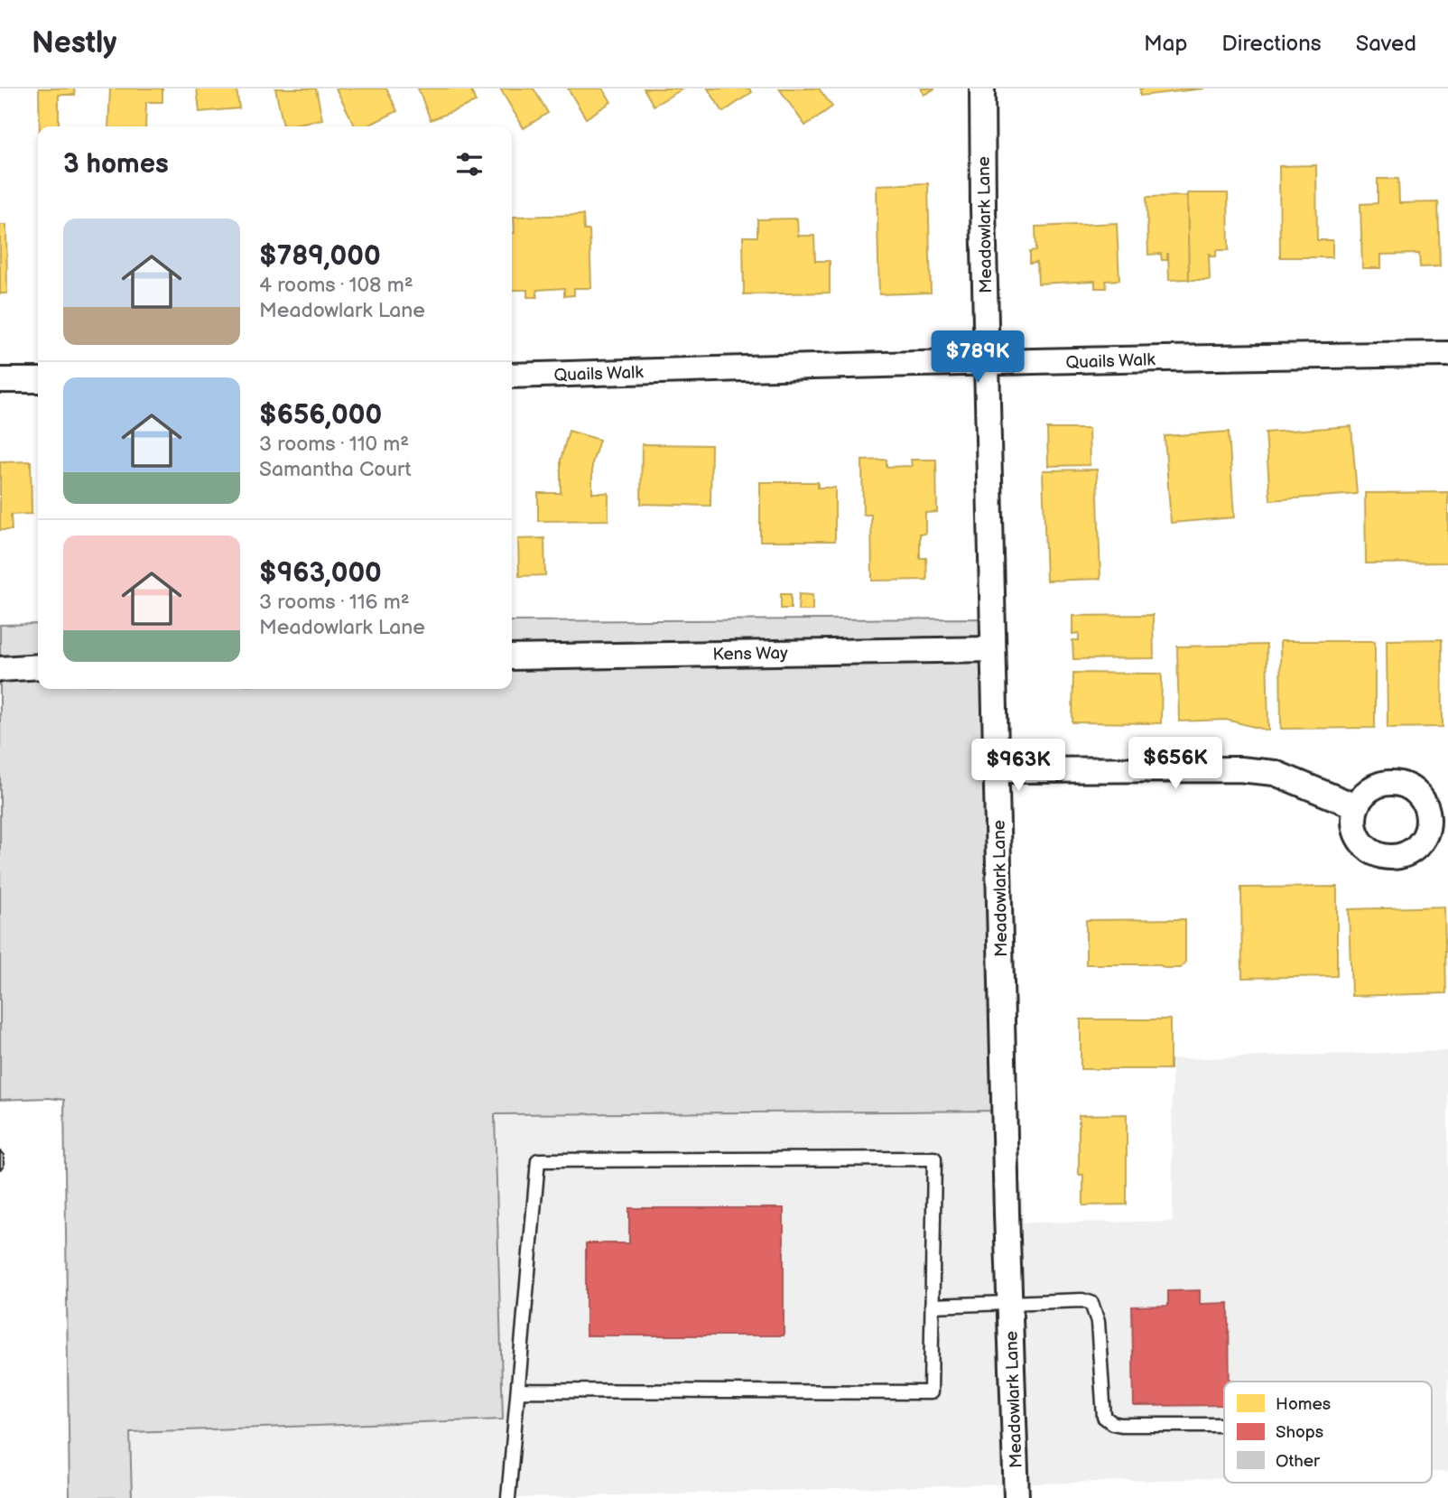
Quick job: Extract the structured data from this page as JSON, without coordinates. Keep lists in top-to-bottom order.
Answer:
{
  "streets": {
    "street": ["Meadowlark Lane", "Quails Walk", "Kens Way"]
  },
  "crossings": [
    ["Meadowlark Lane", "Quails Walk"],
    ["Meadowlark Lane", "Kens Way"]
  ],
  "legend": ["Homes", "Shops", "Other"],
  "page": {
    "header": "Nestly",
    "nav": ["Map", "Directions", "Saved"],
    "heading": "3 homes",
    "list": [
      {
        "name": "$789,000",
        "note": "4 rooms · 108 m² · Meadowlark Lane"
      },
      {
        "name": "$656,000",
        "note": "3 rooms · 110 m² · Samantha Court"
      },
      {
        "name": "$963,000",
        "note": "3 rooms · 116 m² · Meadowlark Lane"
      }
    ],
    "price": ["$789K", "$656K", "$963K"]
  }
}
